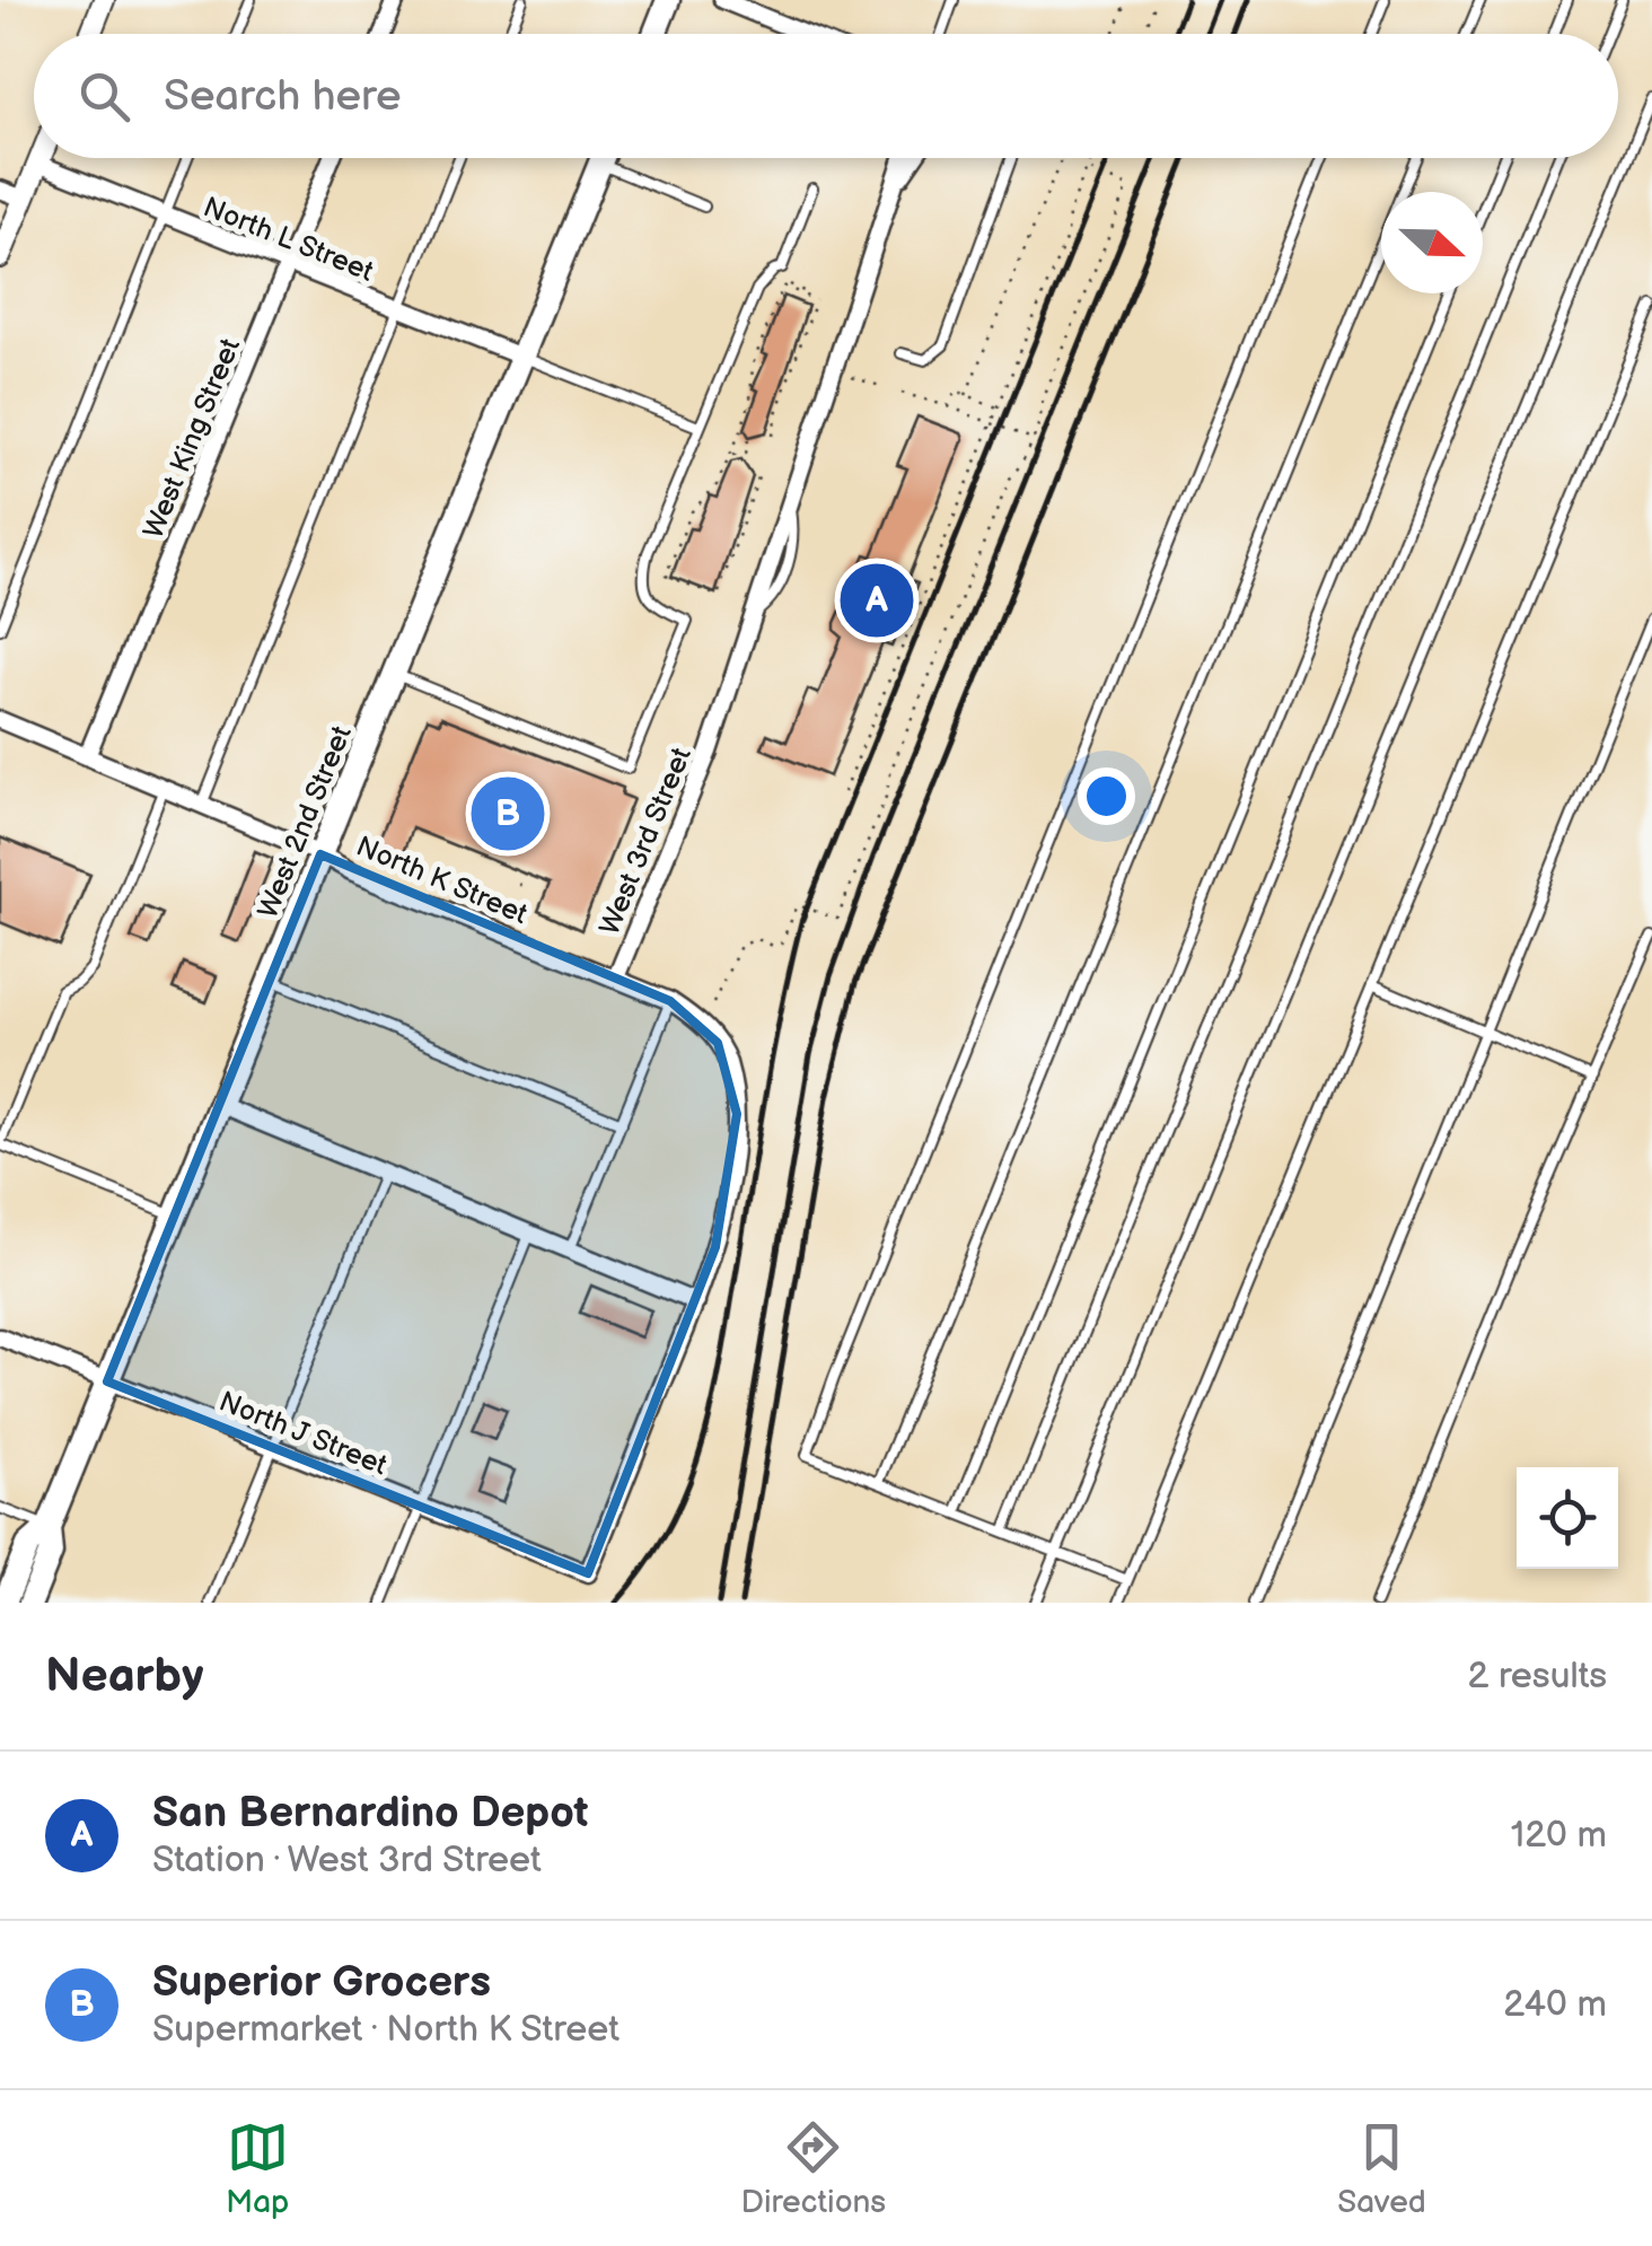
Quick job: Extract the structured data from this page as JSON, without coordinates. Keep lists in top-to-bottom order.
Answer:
{
  "streets": {
    "main road": ["West 2nd Street"],
    "street": [
      "North L Street",
      "West King Street",
      "West 3rd Street",
      "North K Street",
      "North J Street"
    ]
  },
  "crossings": [
    ["North L Street", "West King Street"],
    ["North L Street", "West 2nd Street"],
    ["West King Street", "North K Street"],
    ["West 2nd Street", "North K Street"],
    ["West 2nd Street", "North J Street"],
    ["West 3rd Street", "North K Street"],
    ["West 3rd Street", "North J Street"]
  ],
  "north": "right",
  "page": {
    "search": "Search here",
    "pins": ["A", "B"],
    "heading": ["Nearby", "2 results"],
    "list": [
      {
        "mark": "A",
        "name": "San Bernardino Depot",
        "note": "Station · West 3rd Street",
        "value": "120 m"
      },
      {
        "mark": "B",
        "name": "Superior Grocers",
        "note": "Supermarket · North K Street",
        "value": "240 m"
      }
    ],
    "nav": ["Map", "Directions", "Saved"]
  }
}
